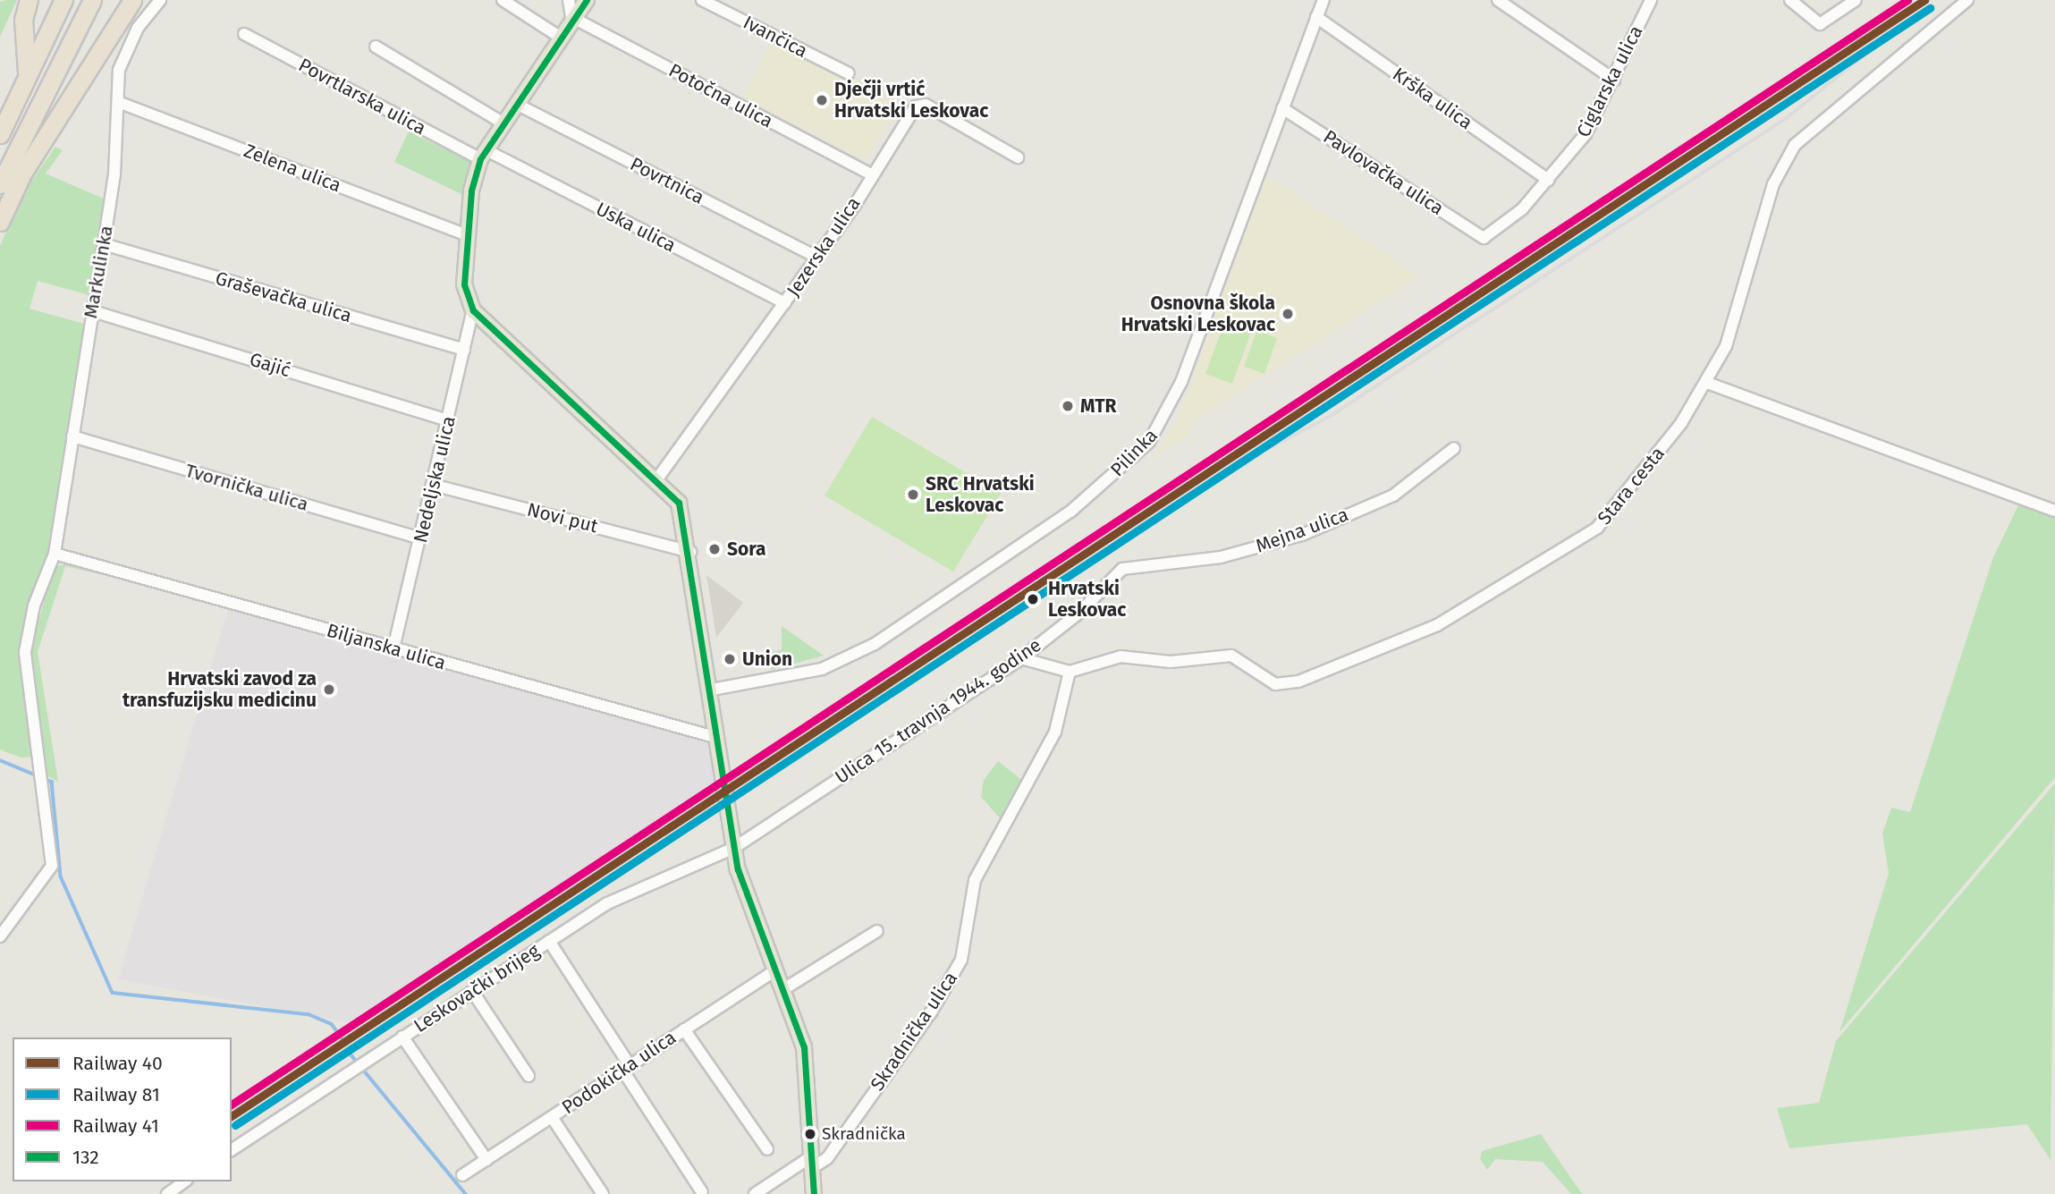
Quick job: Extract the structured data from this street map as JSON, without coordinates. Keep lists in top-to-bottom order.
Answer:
{
  "streets": {
    "street": [
      "Ivančica",
      "Ciglarska ulica",
      "Potočna ulica",
      "Povrtlarska ulica",
      "Krška ulica",
      "Zelena ulica",
      "Pavlovačka ulica",
      "Povrtnica",
      "Uska ulica",
      "Jezerska ulica",
      "Markulinka",
      "Graševačka ulica",
      "Gajić",
      "Pilinka",
      "Nedeljska ulica",
      "Stara cesta",
      "Tvornička ulica",
      "Novi put",
      "Mejna ulica",
      "Biljanska ulica",
      "Ulica 15. travnja 1944. godine",
      "Leskovački brijeg",
      "Skradnička ulica",
      "Podokička ulica"
    ]
  },
  "crossings": [
    ["Ciglarska ulica", "Krška ulica"],
    ["Ciglarska ulica", "Pavlovačka ulica"],
    ["Potočna ulica", "Jezerska ulica"],
    ["Povrtlarska ulica", "Uska ulica"],
    ["Krška ulica", "Pilinka"],
    ["Zelena ulica", "Markulinka"],
    ["Pavlovačka ulica", "Pilinka"],
    ["Povrtnica", "Jezerska ulica"],
    ["Uska ulica", "Jezerska ulica"],
    ["Markulinka", "Graševačka ulica"],
    ["Markulinka", "Gajić"],
    ["Markulinka", "Tvornička ulica"],
    ["Markulinka", "Biljanska ulica"],
    ["Graševačka ulica", "Nedeljska ulica"],
    ["Gajić", "Nedeljska ulica"],
    ["Nedeljska ulica", "Tvornička ulica"],
    ["Nedeljska ulica", "Novi put"],
    ["Nedeljska ulica", "Biljanska ulica"],
    ["Stara cesta", "Skradnička ulica"],
    ["Mejna ulica", "Ulica 15. travnja 1944. godine"],
    ["Ulica 15. travnja 1944. godine", "Leskovački brijeg"]
  ],
  "places": [
    "Dječji vrtić Hrvatski Leskovac",
    "Osnovna škola Hrvatski Leskovac",
    "MTR",
    "SRC Hrvatski Leskovac",
    "Sora",
    "Hrvatski Leskovac",
    "Union",
    "Hrvatski zavod za transfuzijsku medicinu",
    "Skradnička"
  ],
  "lines": [
    "rail line 40",
    "rail line 41",
    "transit line 132",
    "rail line 81"
  ],
  "legend": [
    "Railway 40",
    "Railway 81",
    "Railway 41",
    "132"
  ]
}
